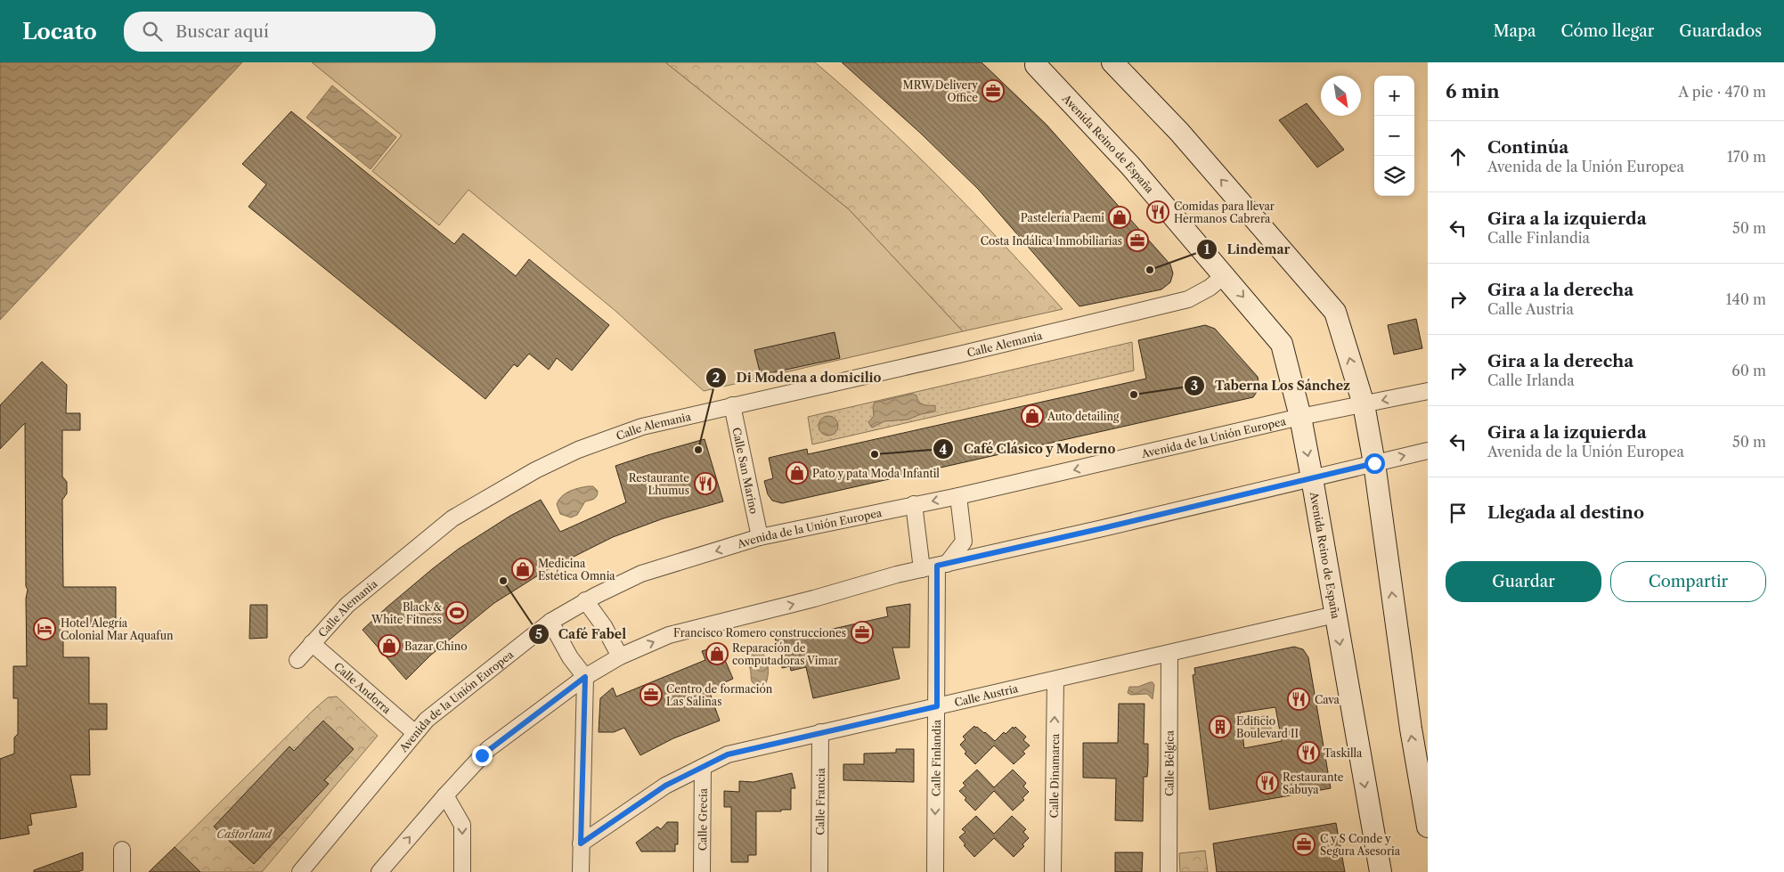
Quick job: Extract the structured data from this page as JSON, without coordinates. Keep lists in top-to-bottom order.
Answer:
{
  "streets": {
    "street": [
      "Avenida Reino de España",
      "Calle Alemania",
      "Avenida de la Unión Europea",
      "Calle San Marino",
      "Calle Andorra",
      "Calle Austria",
      "Calle Finlandia",
      "Calle Bélgica",
      "Calle Dinamarca",
      "Calle Francia",
      "Calle Grecia"
    ]
  },
  "crossings": [
    ["Avenida Reino de España", "Calle Alemania"],
    ["Avenida Reino de España", "Avenida de la Unión Europea"],
    ["Avenida Reino de España", "Calle Austria"],
    ["Calle Alemania", "Calle San Marino"],
    ["Calle Alemania", "Calle Andorra"],
    ["Avenida de la Unión Europea", "Calle San Marino"],
    ["Avenida de la Unión Europea", "Calle Andorra"],
    ["Avenida de la Unión Europea", "Calle Finlandia"],
    ["Calle Austria", "Calle Finlandia"],
    ["Calle Austria", "Calle Bélgica"],
    ["Calle Austria", "Calle Dinamarca"],
    ["Calle Austria", "Calle Francia"],
    ["Calle Austria", "Calle Grecia"]
  ],
  "one_way": ["Calle Finlandia", "Calle Dinamarca"],
  "parks": ["Castorland"],
  "places": {
    "office": [
      "MRW Delivery Office",
      "Costa Indálica Inmobiliarias",
      "Francisco Romero construcciones",
      "Centro de formación Las Salinas",
      "C y S Conde y Segura Asesoria"
    ],
    "restaurant": [
      "Comidas para llevar Hermanos Cabrera",
      "Restaurante Lhumus",
      "Cava",
      "Taskilla",
      "Restaurante Sabuya"
    ],
    "shop": [
      "Pastelería Paemi",
      "Auto detailing",
      "Pato y pata Moda Infantil",
      "Medicina Estética Omnia",
      "Bazar Chino",
      "Reparación de computadoras Vimar"
    ],
    "other": [
      "Lindemar",
      "Taberna Los Sánchez",
      "Di Modena a domicilio",
      "Café Clásico y Moderno",
      "Café Fabel"
    ],
    "sports": ["Black & White Fitness"],
    "hotel": ["Hotel Alegría Colonial Mar Aquafun"],
    "building": ["Edificio Boulevard II"]
  },
  "north": "bottom right",
  "page": {
    "header": "Locato",
    "search": "Buscar aquí",
    "nav": ["Mapa", "Cómo llegar", "Guardados"],
    "heading": ["6 min", "A pie · 470 m"],
    "map_buttons": ["+", "−"],
    "list": [
      ["Continúa", "Avenida de la Unión Europea", "170 m"],
      ["Gira a la izquierda", "Calle Finlandia", "50 m"],
      ["Gira a la derecha", "Calle Austria", "140 m"],
      ["Gira a la derecha", "Calle Irlanda", "60 m"],
      ["Gira a la izquierda", "Avenida de la Unión Europea", "50 m"],
      "Llegada al destino"
    ],
    "buttons": ["Guardar", "Compartir"]
  }
}
